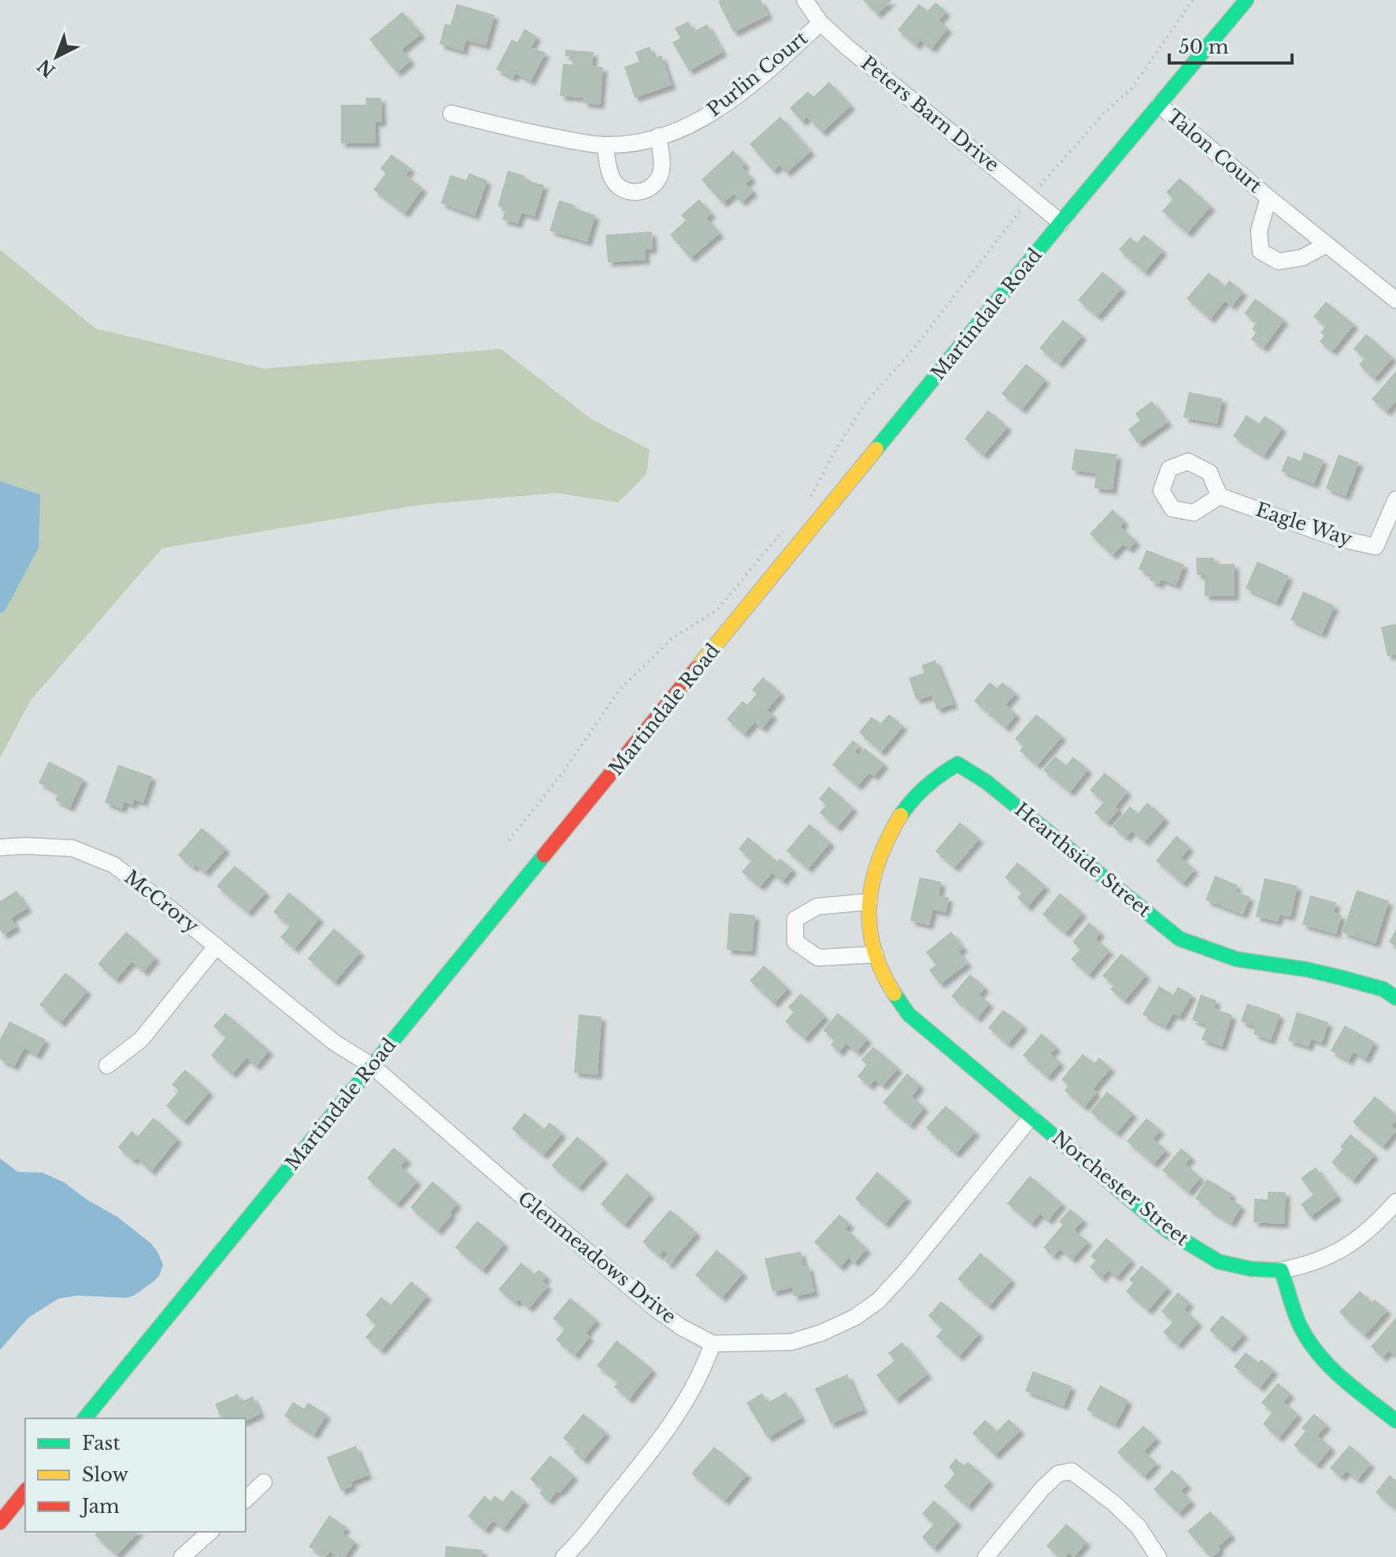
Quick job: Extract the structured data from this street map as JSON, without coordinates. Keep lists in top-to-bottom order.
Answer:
{
  "streets": {
    "street": [
      "Purlin Court",
      "Peters Barn Drive",
      "Talon Court",
      "Martindale Road",
      "Eagle Way",
      "Hearthside Street",
      "McCrory",
      "Norchester Street",
      "Glenmeadows Drive"
    ]
  },
  "crossings": [
    ["Purlin Court", "Peters Barn Drive"],
    ["Peters Barn Drive", "Martindale Road"],
    ["Talon Court", "Martindale Road"],
    ["Martindale Road", "McCrory"],
    ["Martindale Road", "Glenmeadows Drive"],
    ["Hearthside Street", "Norchester Street"],
    ["McCrory", "Glenmeadows Drive"],
    ["Norchester Street", "Glenmeadows Drive"]
  ],
  "legend": ["Fast", "Slow", "Jam"],
  "scale_bar": "50 m",
  "north": "bottom left"
}
